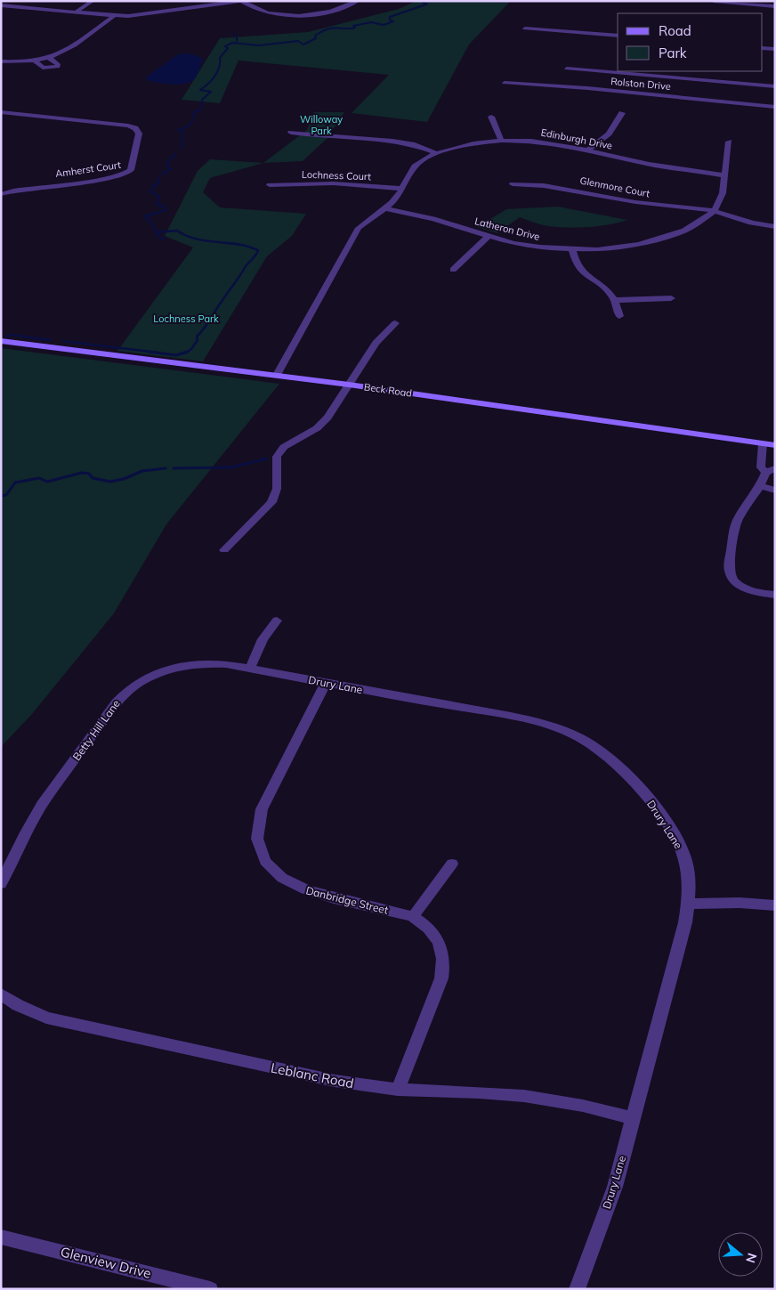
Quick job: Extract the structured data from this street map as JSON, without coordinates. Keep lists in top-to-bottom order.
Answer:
{
  "streets": {
    "main road": ["Beck Road"],
    "street": [
      "Rolston Drive",
      "Edinburgh Drive",
      "Amherst Court",
      "Lochness Court",
      "Glenmore Court",
      "Latheron Drive",
      "Drury Lane",
      "Betty Hill Lane",
      "Danbridge Street",
      "Leblanc Road",
      "Glenview Drive"
    ]
  },
  "crossings": [
    ["Edinburgh Drive", "Lochness Court"],
    ["Edinburgh Drive", "Latheron Drive"],
    ["Edinburgh Drive", "Beck Road"],
    ["Glenmore Court", "Latheron Drive"],
    ["Drury Lane", "Betty Hill Lane"],
    ["Drury Lane", "Danbridge Street"],
    ["Drury Lane", "Leblanc Road"],
    ["Danbridge Street", "Leblanc Road"]
  ],
  "parks": ["Willoway Park", "Lochness Park"],
  "legend": ["Road", "Park"],
  "north": "right"
}
